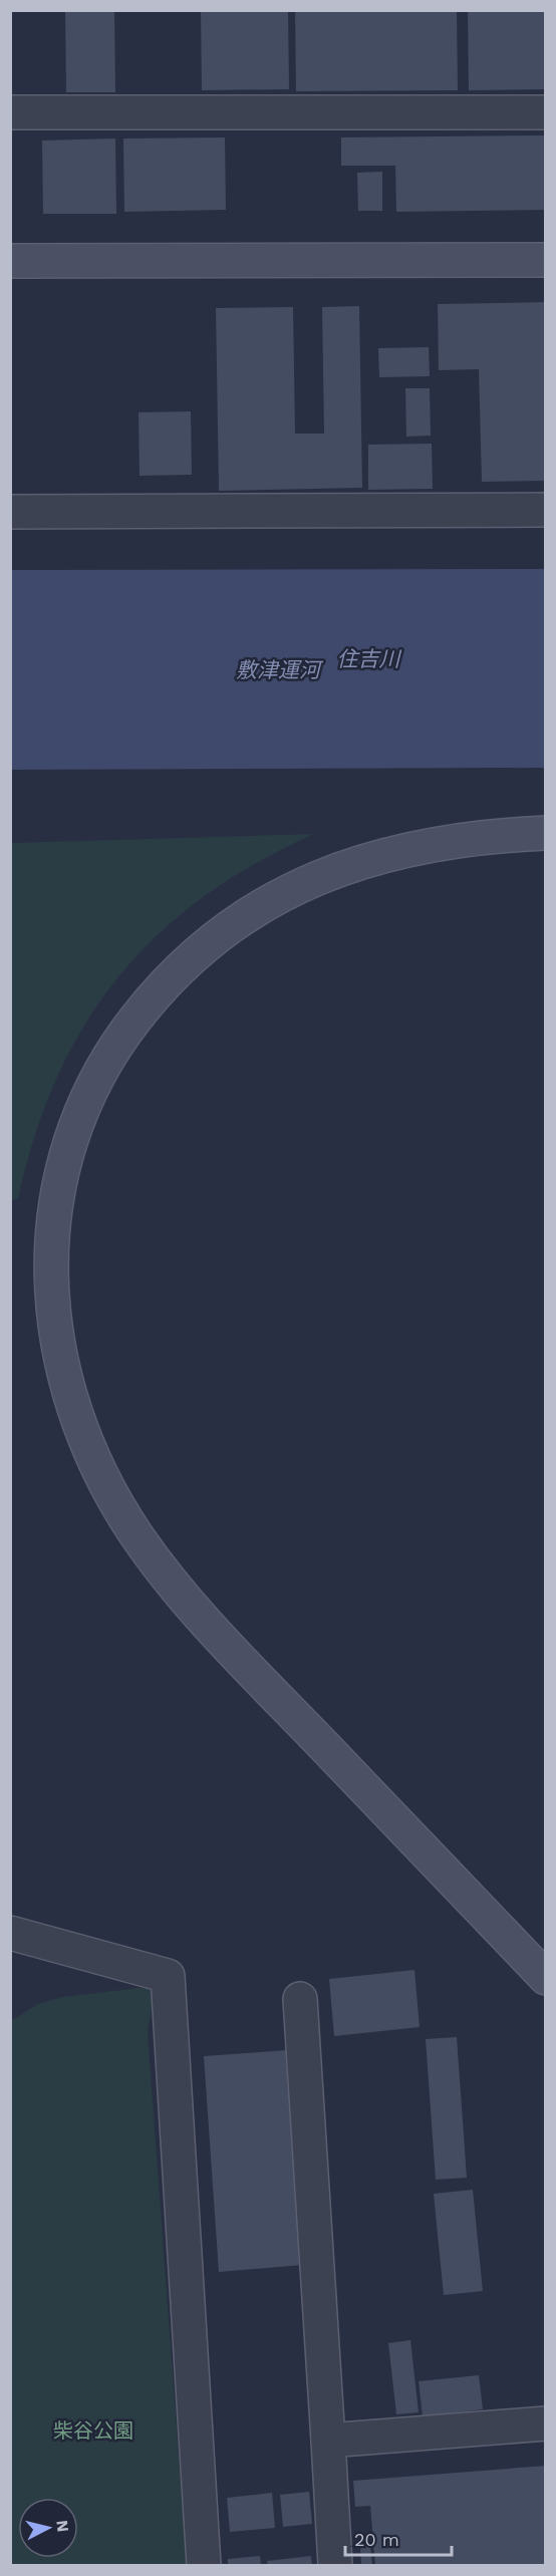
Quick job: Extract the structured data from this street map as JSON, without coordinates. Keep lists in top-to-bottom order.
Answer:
{
  "water": ["住吉川", "敷津運河"],
  "parks": ["柴谷公園"],
  "scale_bar": "20 m",
  "north": "right"
}
